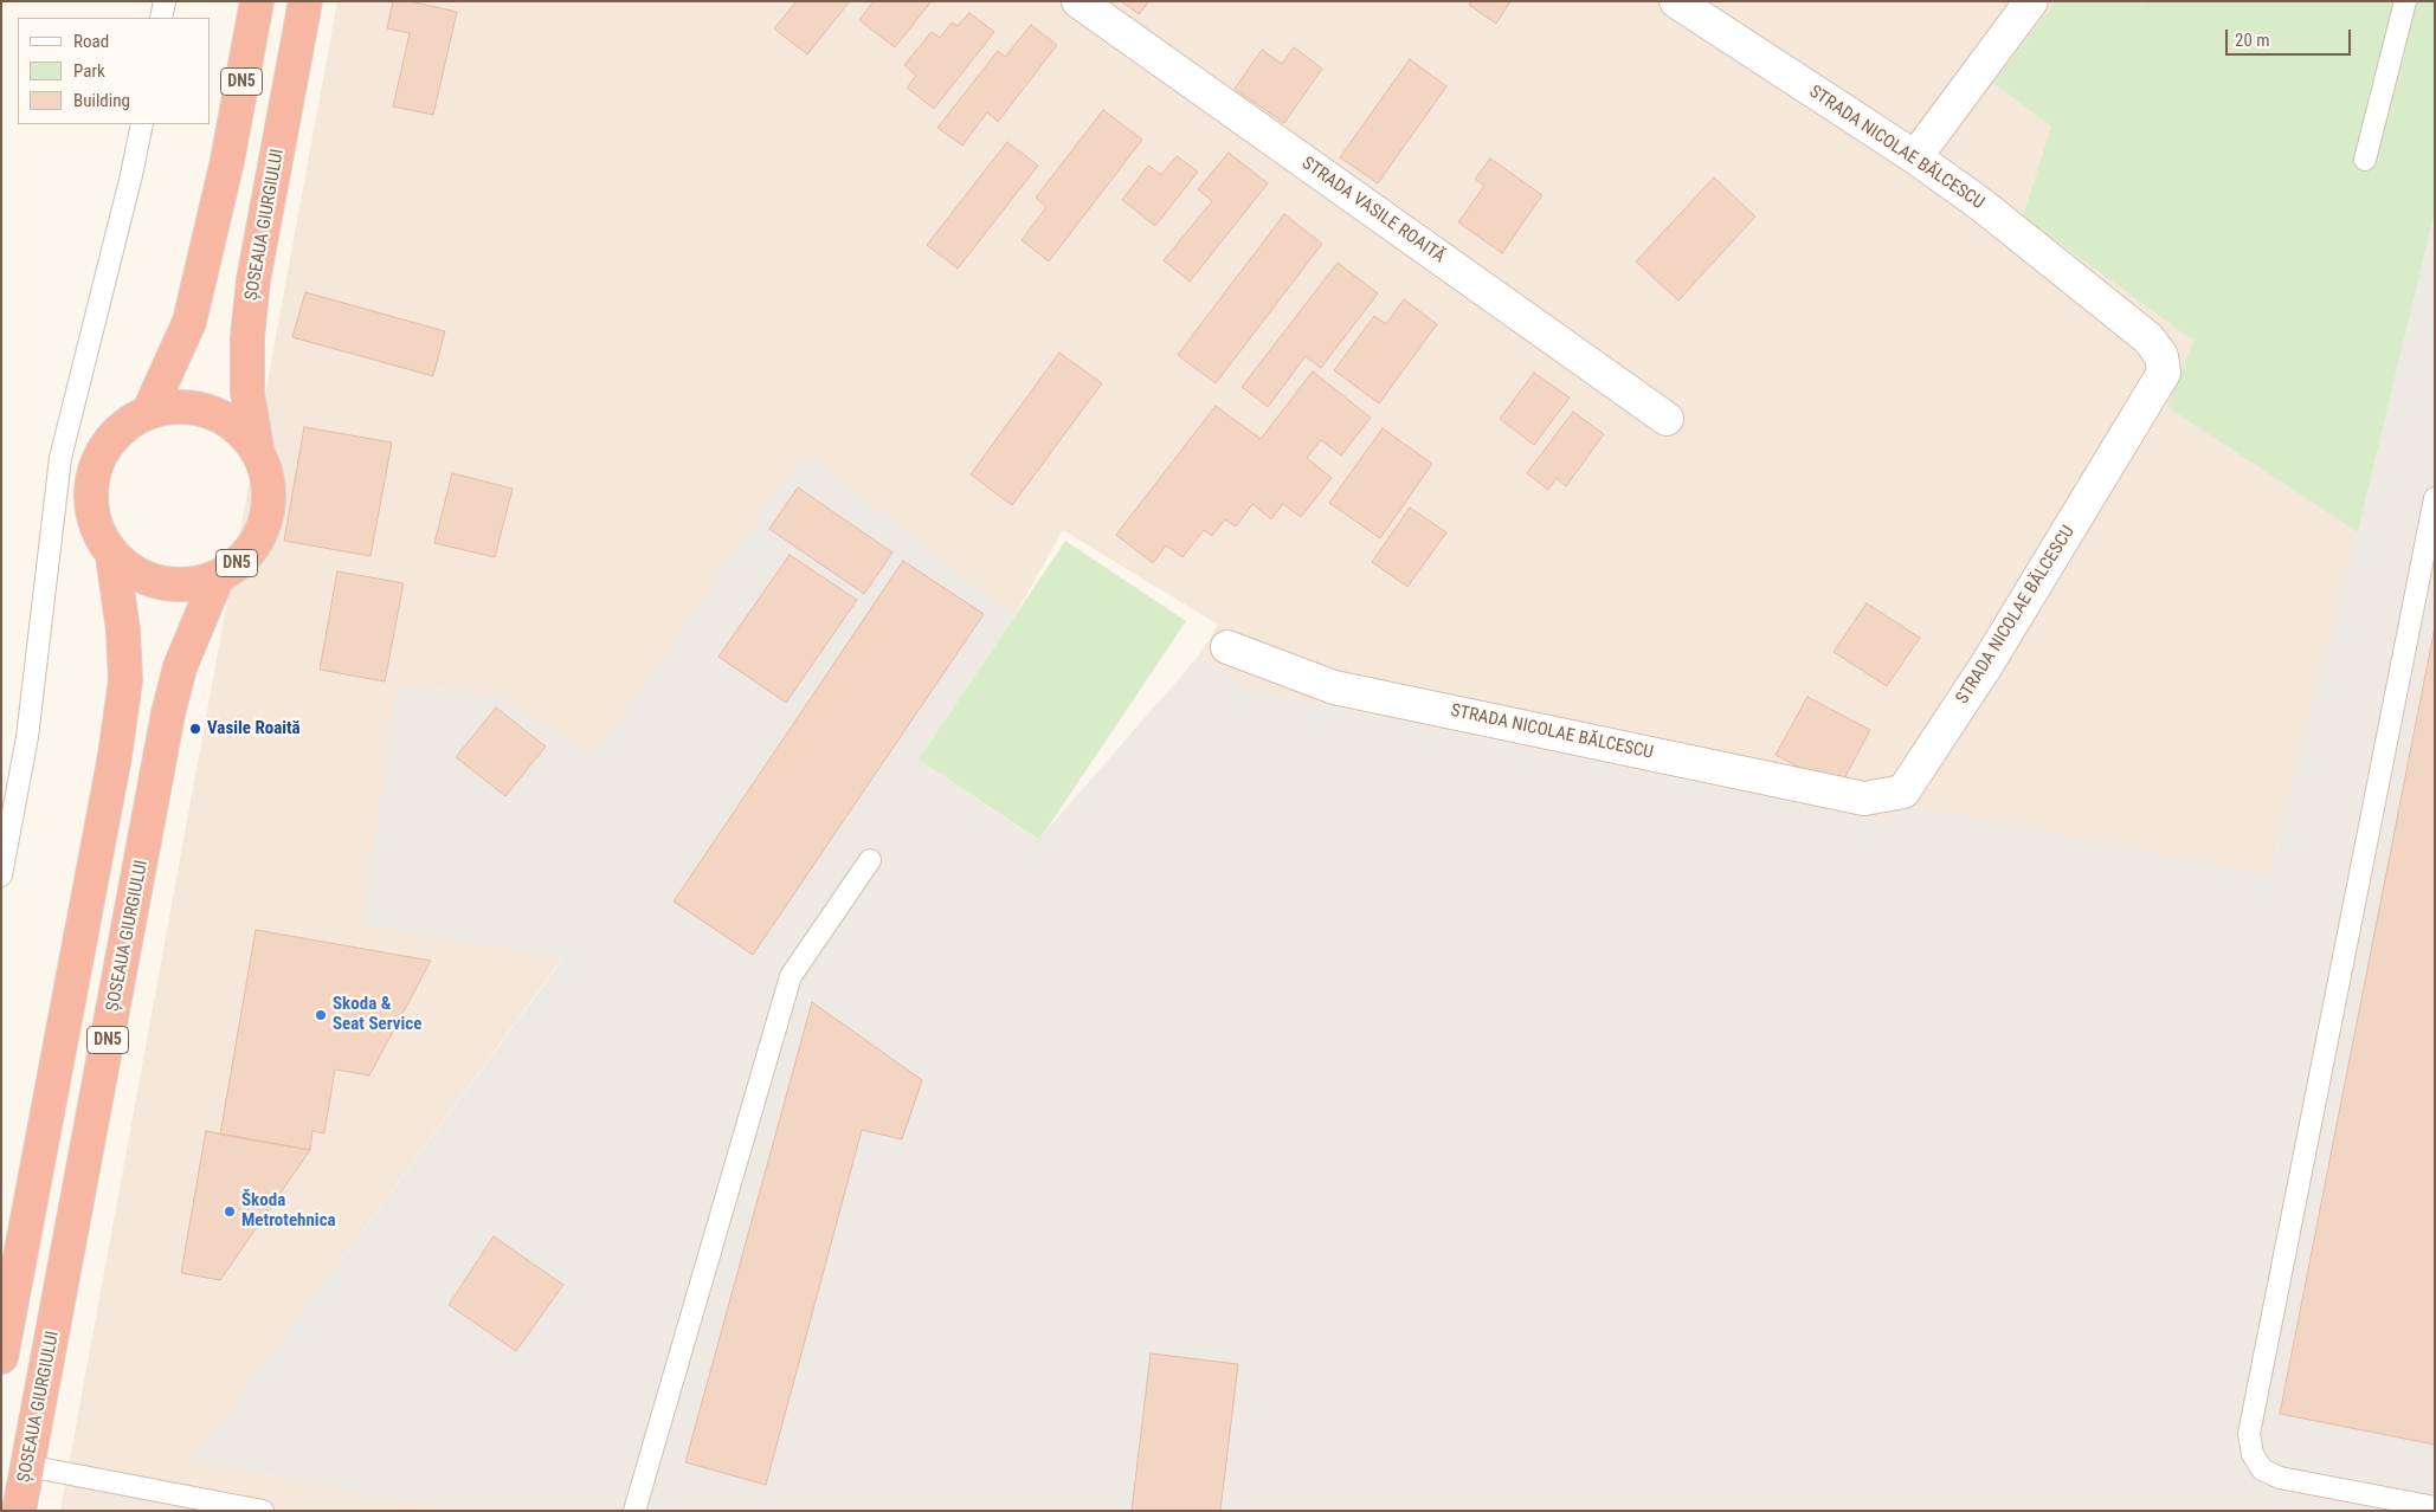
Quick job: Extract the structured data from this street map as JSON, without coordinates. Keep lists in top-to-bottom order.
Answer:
{
  "streets": {
    "highway": ["DN5", "ȘOSEAUA GIURGIULUI"],
    "street": ["STRADA NICOLAE BĂLCESCU", "STRADA VASILE ROAITĂ"]
  },
  "crossings": [
    ["DN5", "ȘOSEAUA GIURGIULUI"]
  ],
  "places": ["Vasile Roaită", "Skoda & Seat Service", "Škoda Metrotehnica"],
  "legend": ["Road", "Park", "Building"],
  "scale_bar": "20 m"
}
